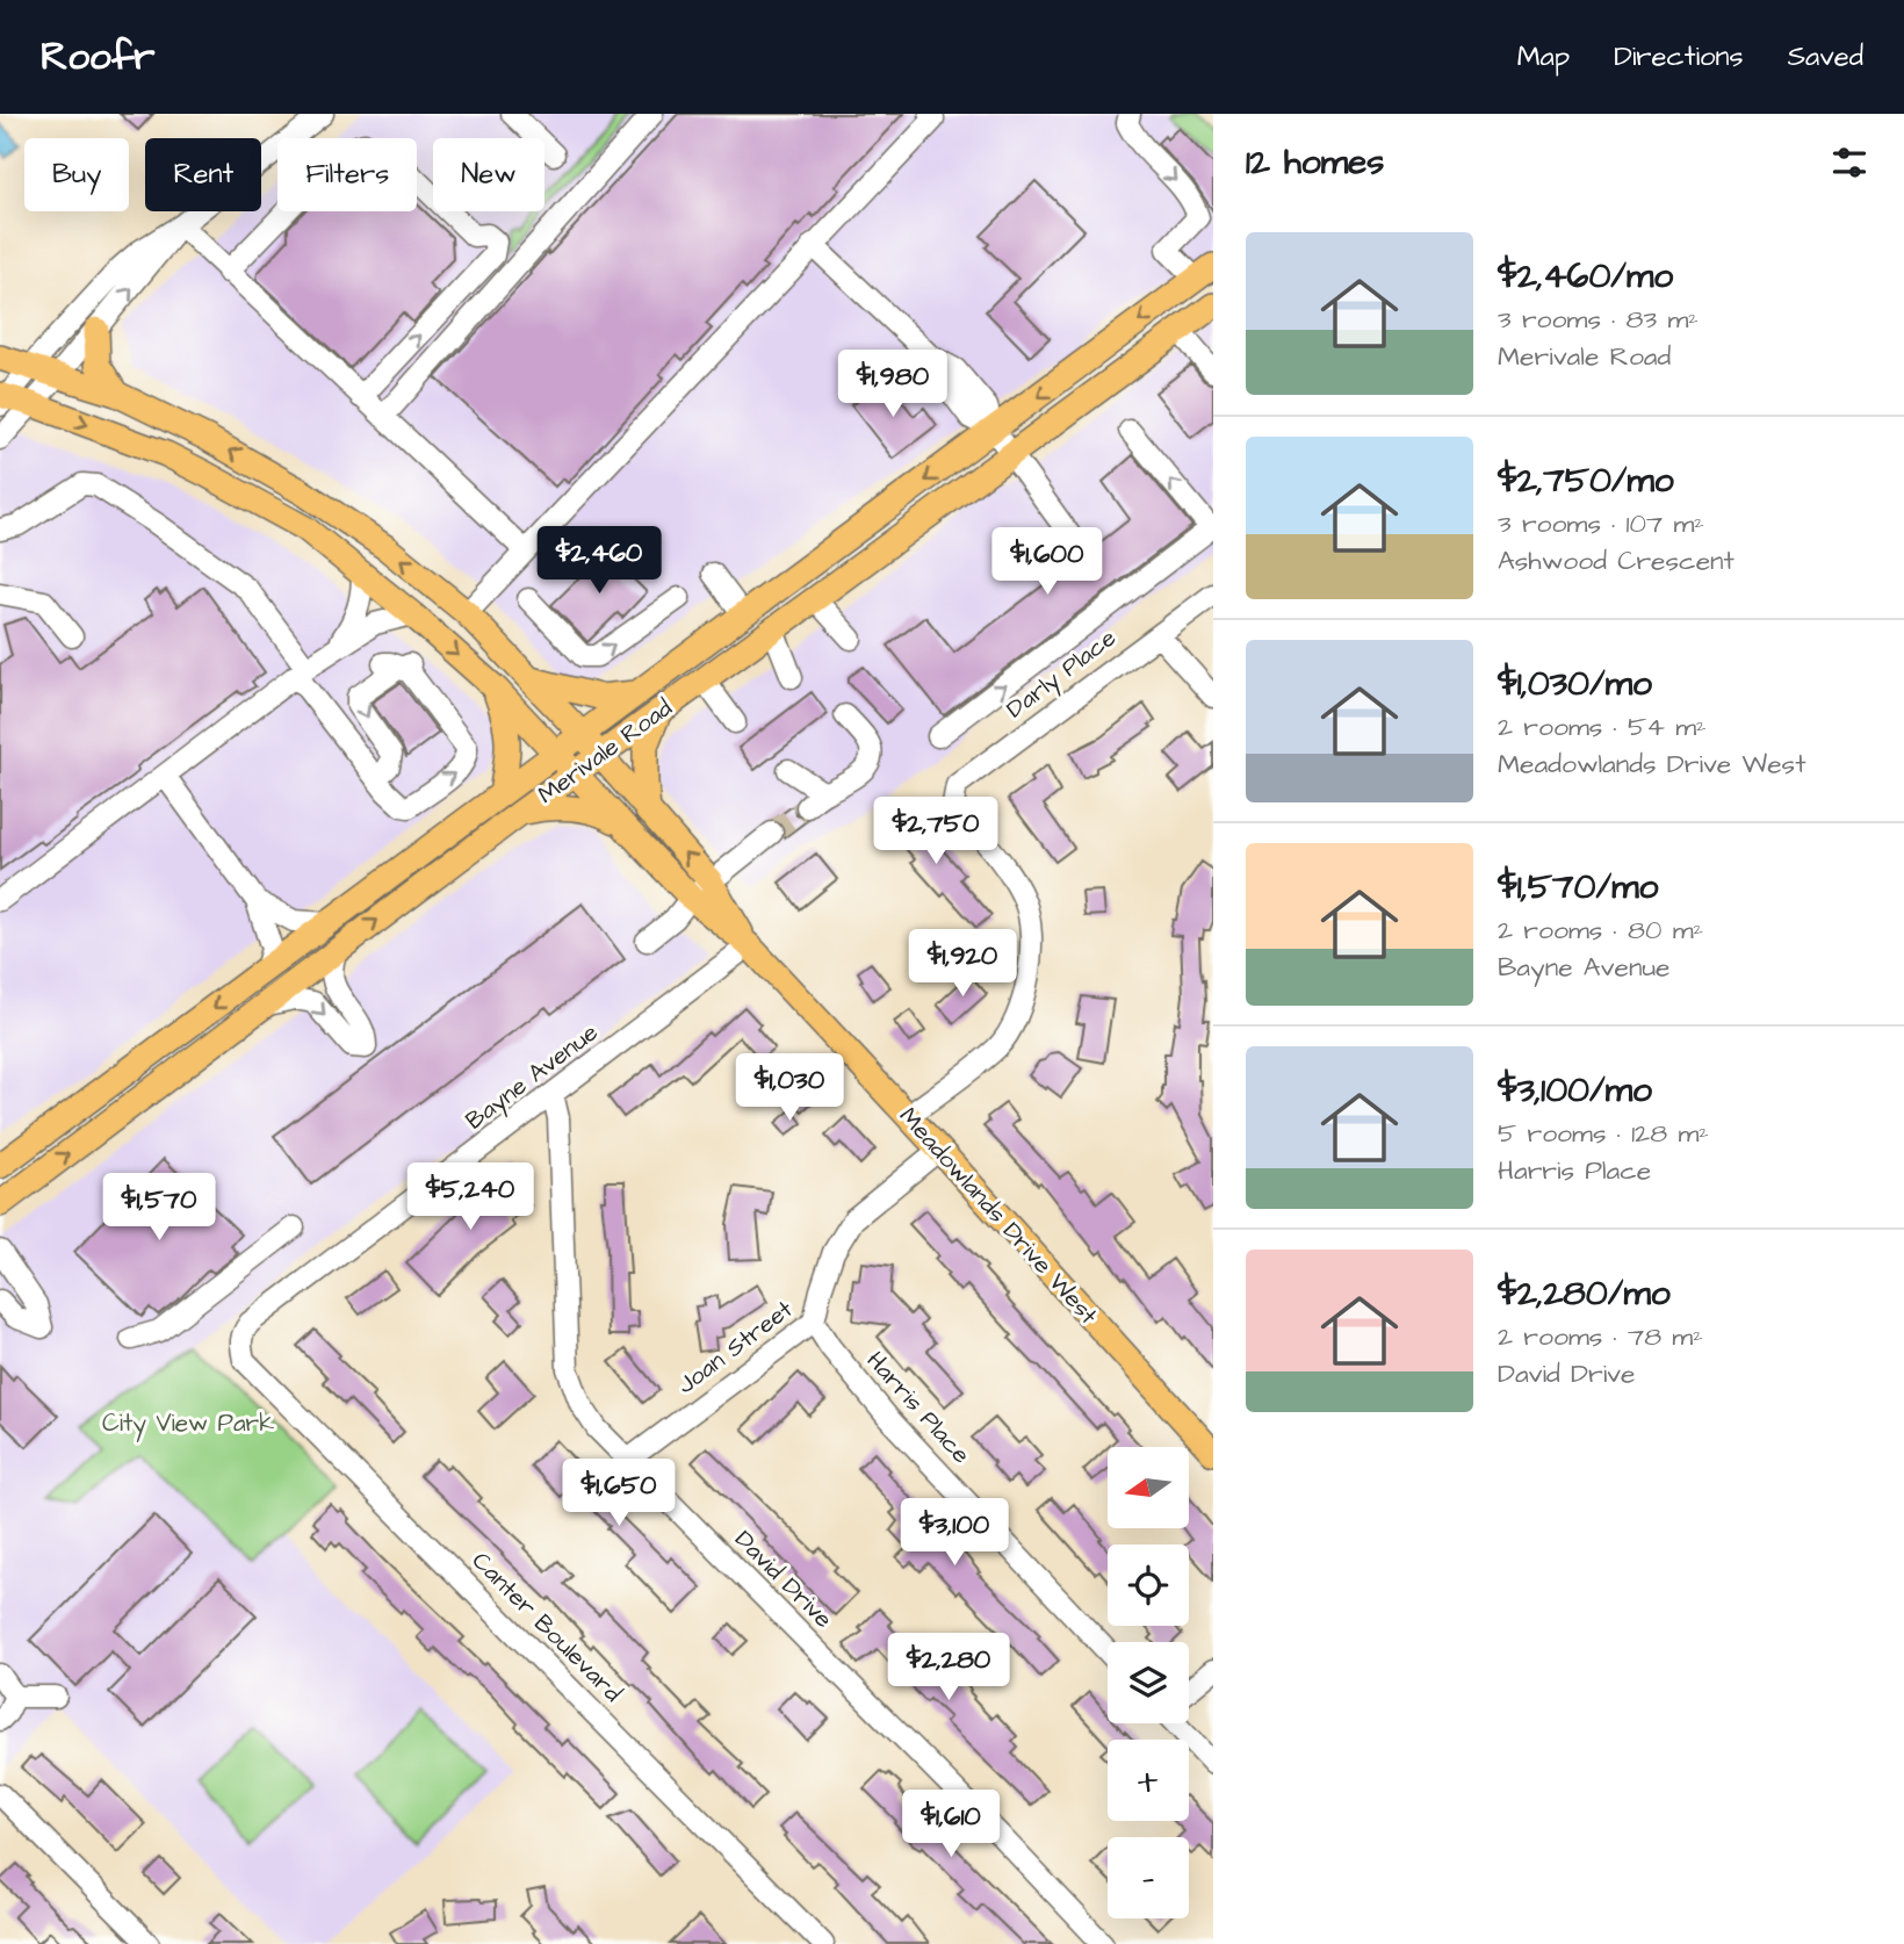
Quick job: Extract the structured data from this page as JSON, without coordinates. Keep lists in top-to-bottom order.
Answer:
{
  "streets": {
    "main road": ["Merivale Road", "Meadowlands Drive West"],
    "street": [
      "Darly Place",
      "Bayne Avenue",
      "Joan Street",
      "Harris Place",
      "David Drive",
      "Canter Boulevard"
    ]
  },
  "crossings": [
    ["Darly Place", "Meadowlands Drive West"],
    ["Merivale Road", "Meadowlands Drive West"],
    ["Bayne Avenue", "Meadowlands Drive West"],
    ["Bayne Avenue", "David Drive"],
    ["Bayne Avenue", "Canter Boulevard"],
    ["Meadowlands Drive West", "Joan Street"],
    ["Joan Street", "Harris Place"],
    ["Joan Street", "David Drive"]
  ],
  "parks": ["City View Park"],
  "north": "left",
  "page": {
    "header": "Roofr",
    "nav": ["Map", "Directions", "Saved"],
    "heading": "12 homes",
    "chip": [
      "Buy",
      "Rent",
      "Filters",
      "New"
    ],
    "list": [
      {
        "name": "$2,460/mo",
        "note": "3 rooms · 83 m² · Merivale Road"
      },
      {
        "name": "$2,750/mo",
        "note": "3 rooms · 107 m² · Ashwood Crescent"
      },
      {
        "name": "$1,030/mo",
        "note": "2 rooms · 54 m² · Meadowlands Drive West"
      },
      {
        "name": "$1,570/mo",
        "note": "2 rooms · 80 m² · Bayne Avenue"
      },
      {
        "name": "$3,100/mo",
        "note": "5 rooms · 128 m² · Harris Place"
      },
      {
        "name": "$2,280/mo",
        "note": "2 rooms · 78 m² · David Drive"
      }
    ],
    "price": [
      "$1,980",
      "$2,460",
      "$1,600",
      "$2,750",
      "$1,920",
      "$1,030",
      "$5,240",
      "$1,570",
      "$1,650",
      "$3,100",
      "$2,280",
      "$1,610"
    ],
    "map_buttons": ["+", "−"]
  }
}
